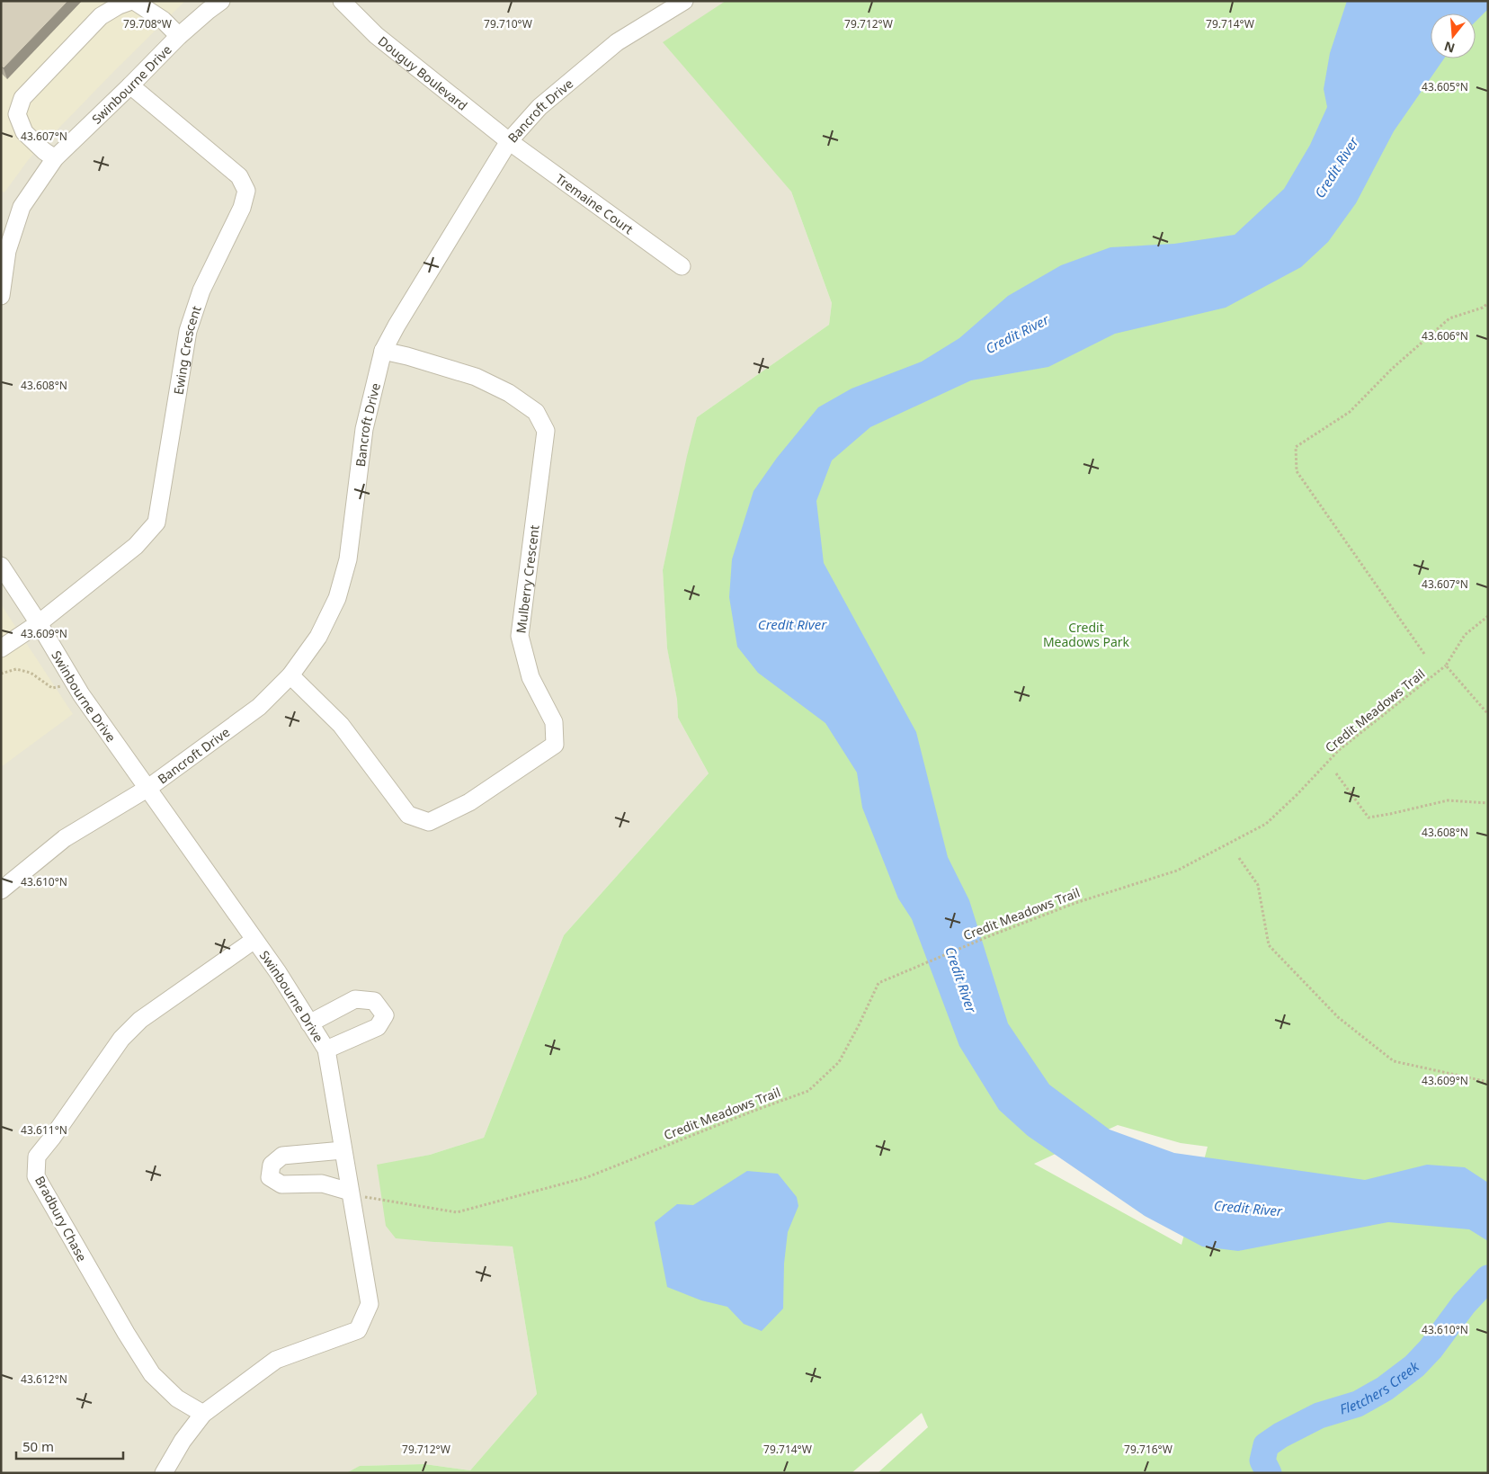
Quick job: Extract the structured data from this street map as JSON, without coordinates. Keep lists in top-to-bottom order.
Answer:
{
  "streets": {
    "street": [
      "Douguy Boulevard",
      "Swinbourne Drive",
      "Bancroft Drive",
      "Tremaine Court",
      "Ewing Crescent",
      "Mulberry Crescent",
      "Bradbury Chase"
    ],
    "path": ["Credit Meadows Trail"]
  },
  "crossings": [
    ["Douguy Boulevard", "Bancroft Drive"],
    ["Douguy Boulevard", "Tremaine Court"],
    ["Swinbourne Drive", "Bancroft Drive"],
    ["Swinbourne Drive", "Ewing Crescent"],
    ["Swinbourne Drive", "Credit Meadows Trail"],
    ["Swinbourne Drive", "Bradbury Chase"],
    ["Bancroft Drive", "Tremaine Court"],
    ["Bancroft Drive", "Mulberry Crescent"]
  ],
  "water": ["Credit River", "Fletchers Creek"],
  "parks": ["Credit Meadows Park"],
  "scale_bar": "50 m",
  "north": "bottom",
  "coordinates": [
    "79.708°W",
    "79.710°W",
    "79.712°W",
    "79.714°W",
    "43.605°N",
    "43.607°N",
    "43.606°N",
    "43.608°N",
    "43.609°N",
    "43.610°N",
    "43.611°N",
    "43.612°N",
    "79.716°W"
  ]
}
